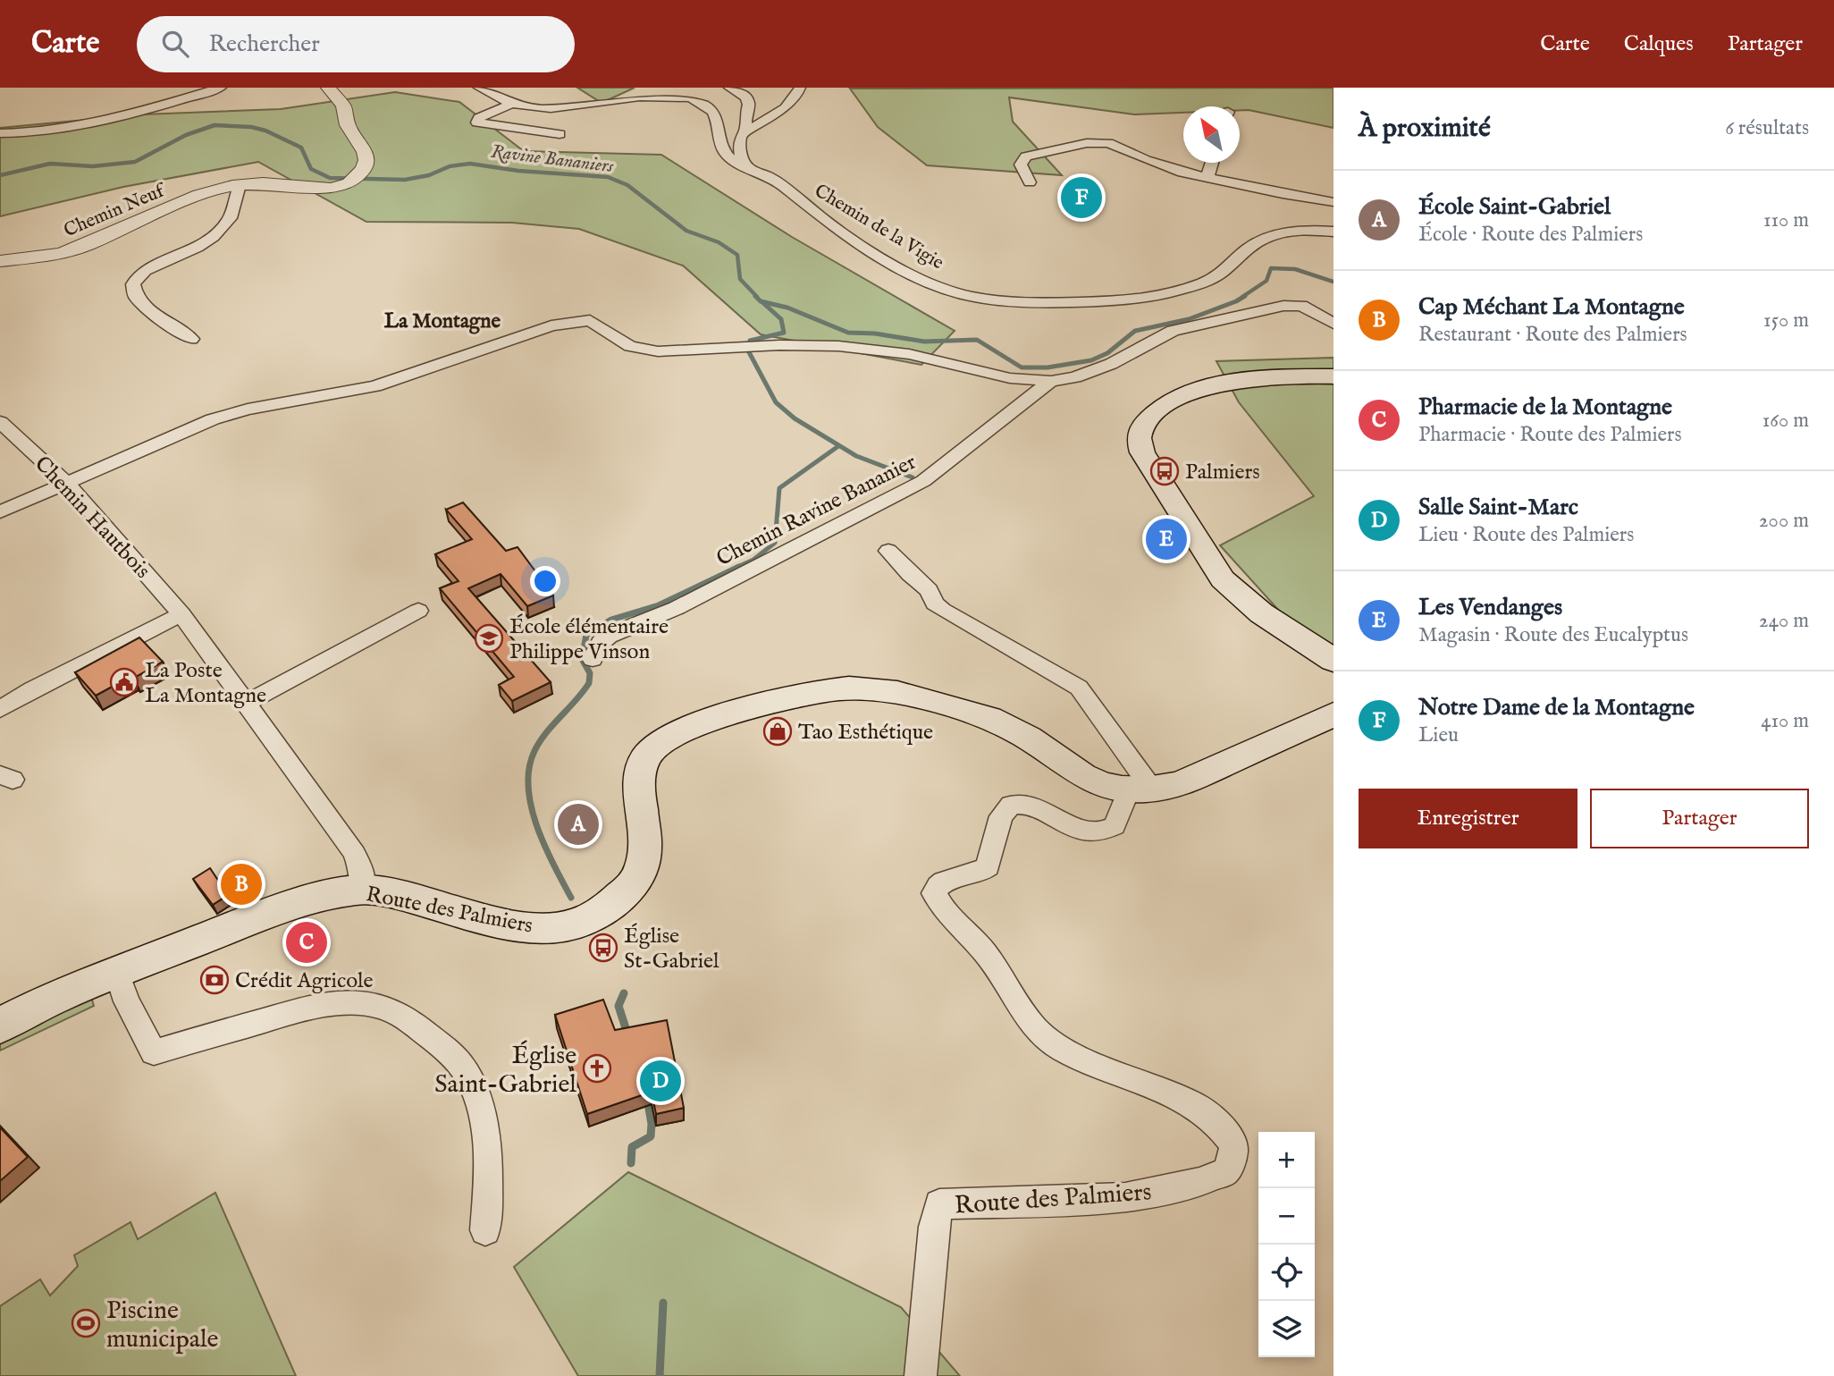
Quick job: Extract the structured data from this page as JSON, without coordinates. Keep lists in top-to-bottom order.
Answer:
{
  "streets": {
    "main road": ["Route des Palmiers"],
    "street": [
      "Chemin Neuf",
      "Chemin de la Vigie",
      "Chemin Ravine Bananier",
      "Chemin Hautbois"
    ]
  },
  "crossings": [
    ["Chemin Hautbois", "Route des Palmiers"]
  ],
  "districts": ["La Montagne"],
  "water": ["Ravine Bananiers"],
  "places": {
    "bus stop": ["Palmiers", "Église St-Gabriel"],
    "school or university": ["École élémentaire Philippe Vinson"],
    "public building": ["La Poste La Montagne"],
    "shop": ["Tao Esthétique"],
    "bank": ["Crédit Agricole"],
    "church": ["Église Saint-Gabriel"],
    "sports": ["Piscine municipale"]
  },
  "north": "top left",
  "page": {
    "header": "Carte",
    "search": "Rechercher",
    "nav": ["Carte", "Calques", "Partager"],
    "heading": ["À proximité", "6 résultats"],
    "list": [
      {
        "mark": "A",
        "name": "École Saint-Gabriel",
        "note": "École · Route des Palmiers",
        "value": "110 m"
      },
      {
        "mark": "B",
        "name": "Cap Méchant La Montagne",
        "note": "Restaurant · Route des Palmiers",
        "value": "150 m"
      },
      {
        "mark": "C",
        "name": "Pharmacie de la Montagne",
        "note": "Pharmacie · Route des Palmiers",
        "value": "160 m"
      },
      {
        "mark": "D",
        "name": "Salle Saint-Marc",
        "note": "Lieu · Route des Palmiers",
        "value": "200 m"
      },
      {
        "mark": "E",
        "name": "Les Vendanges",
        "note": "Magasin · Route des Eucalyptus",
        "value": "240 m"
      },
      {
        "mark": "F",
        "name": "Notre Dame de la Montagne",
        "note": "Lieu",
        "value": "410 m"
      }
    ],
    "pins": [
      "F",
      "E",
      "A",
      "B",
      "C",
      "D"
    ],
    "buttons": ["Enregistrer", "Partager"],
    "map_buttons": ["+", "−"]
  }
}
